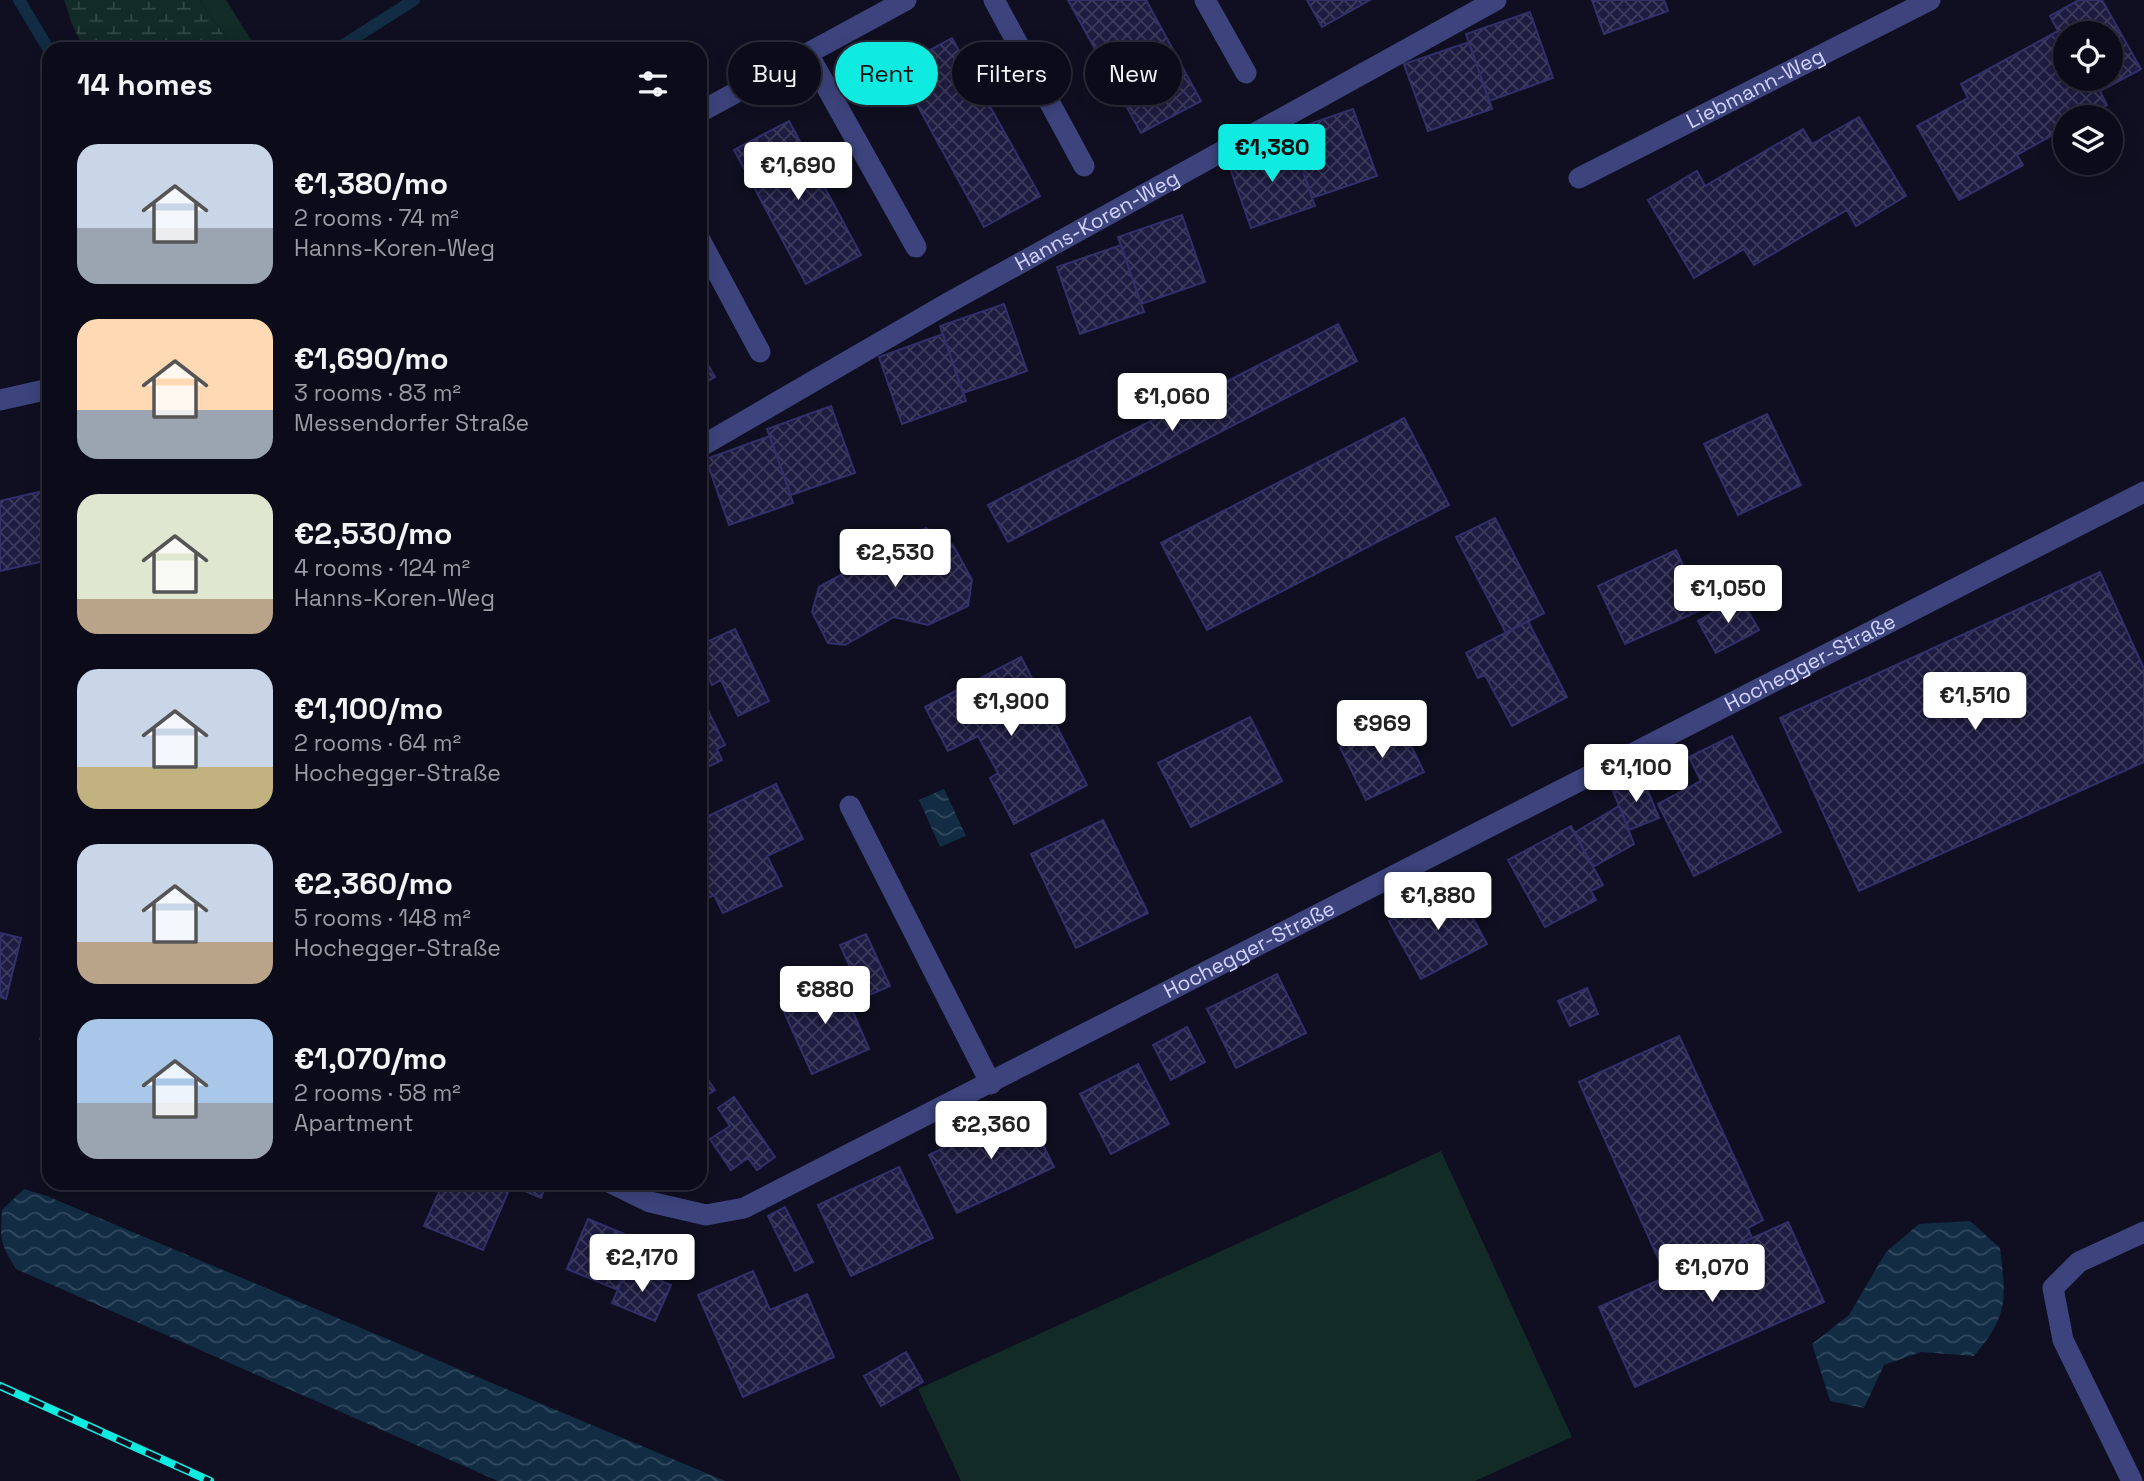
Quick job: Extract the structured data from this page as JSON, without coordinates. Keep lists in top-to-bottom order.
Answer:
{
  "streets": {
    "street": ["Liebmann-Weg", "Hanns-Koren-Weg", "Hochegger-Straße"]
  },
  "page": {
    "chip": [
      "Buy",
      "Rent",
      "Filters",
      "New"
    ],
    "heading": "14 homes",
    "price": [
      "€1,380",
      "€1,690",
      "€1,060",
      "€2,530",
      "€1,050",
      "€1,510",
      "€1,900",
      "€969",
      "€1,100",
      "€1,880",
      "€880",
      "€2,360",
      "€2,170",
      "€1,070"
    ],
    "list": [
      {
        "name": "€1,380/mo",
        "note": "2 rooms · 74 m² · Hanns-Koren-Weg"
      },
      {
        "name": "€1,690/mo",
        "note": "3 rooms · 83 m² · Messendorfer Straße"
      },
      {
        "name": "€2,530/mo",
        "note": "4 rooms · 124 m² · Hanns-Koren-Weg"
      },
      {
        "name": "€1,100/mo",
        "note": "2 rooms · 64 m² · Hochegger-Straße"
      },
      {
        "name": "€2,360/mo",
        "note": "5 rooms · 148 m² · Hochegger-Straße"
      },
      {
        "name": "€1,070/mo",
        "note": "2 rooms · 58 m² · Apartment"
      }
    ]
  }
}
